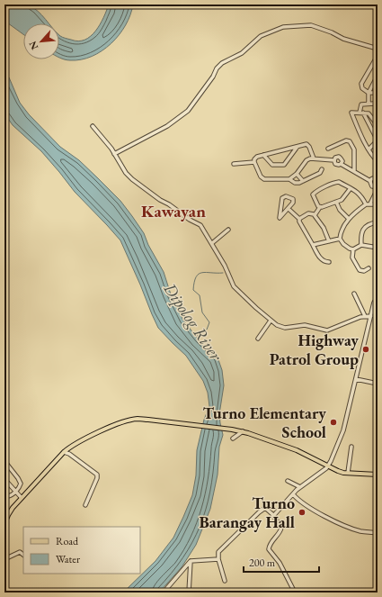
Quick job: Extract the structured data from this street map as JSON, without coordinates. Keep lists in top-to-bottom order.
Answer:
{
  "districts": ["Kawayan"],
  "water": ["Dipolog River"],
  "places": ["Highway Patrol Group", "Turno Elementary School", "Turno Barangay Hall"],
  "legend": ["Road", "Water"],
  "scale_bar": "200 m",
  "north": "bottom left"
}
